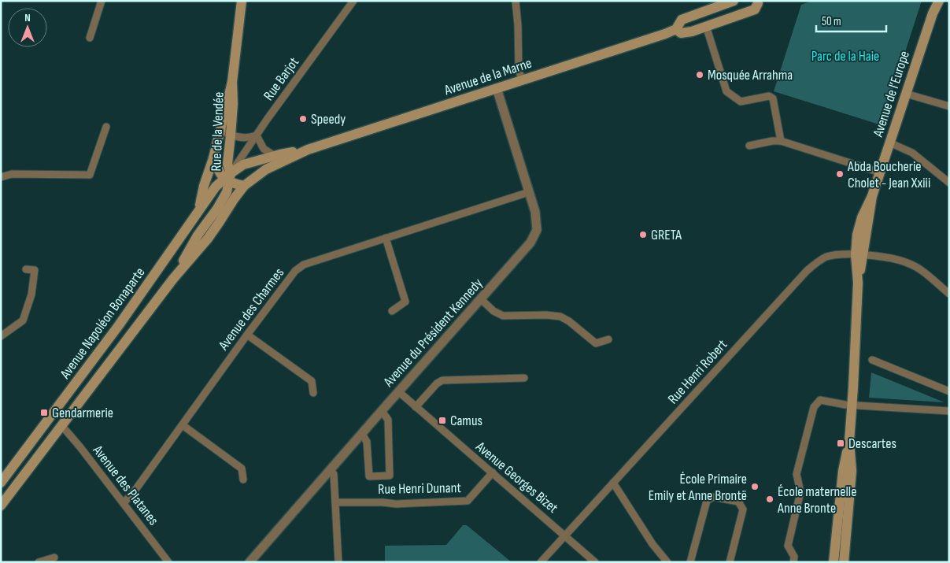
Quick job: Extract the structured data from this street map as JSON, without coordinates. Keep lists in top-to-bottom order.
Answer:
{
  "streets": {
    "main road": [
      "Avenue de la Marne",
      "Avenue de l’Europe",
      "Rue de la Vendée",
      "Avenue Napoléon Bonaparte"
    ],
    "street": [
      "Rue Barjot",
      "Avenue des Charmes",
      "Avenue du Président Kennedy",
      "Rue Henri Robert",
      "Avenue Georges Bizet",
      "Avenue des Platanes",
      "Rue Henri Dunant"
    ]
  },
  "crossings": [
    ["Avenue de la Marne", "Rue Barjot"],
    ["Avenue de la Marne", "Rue de la Vendée"],
    ["Avenue de la Marne", "Avenue Napoléon Bonaparte"],
    ["Avenue de la Marne", "Avenue du Président Kennedy"],
    ["Rue Barjot", "Rue de la Vendée"],
    ["Rue Barjot", "Avenue Napoléon Bonaparte"],
    ["Avenue de l’Europe", "Rue Henri Robert"],
    ["Rue de la Vendée", "Avenue Napoléon Bonaparte"],
    ["Avenue des Charmes", "Avenue du Président Kennedy"],
    ["Avenue des Charmes", "Avenue des Platanes"],
    ["Avenue Napoléon Bonaparte", "Avenue des Platanes"],
    ["Avenue du Président Kennedy", "Avenue Georges Bizet"],
    ["Rue Henri Robert", "Avenue Georges Bizet"],
    ["Avenue Georges Bizet", "Rue Henri Dunant"]
  ],
  "parks": ["Parc de la Haie"],
  "places": {
    "other": [
      "Mosquée Arrahma",
      "Speedy",
      "Abda Boucherie Cholet - Jean Xxiii",
      "GRETA",
      "École Primaire Emily et Anne Brontë",
      "École maternelle Anne Bronte"
    ],
    "transit": ["Gendarmerie", "Camus", "Descartes"]
  },
  "scale_bar": "50 m",
  "north": "top"
}
